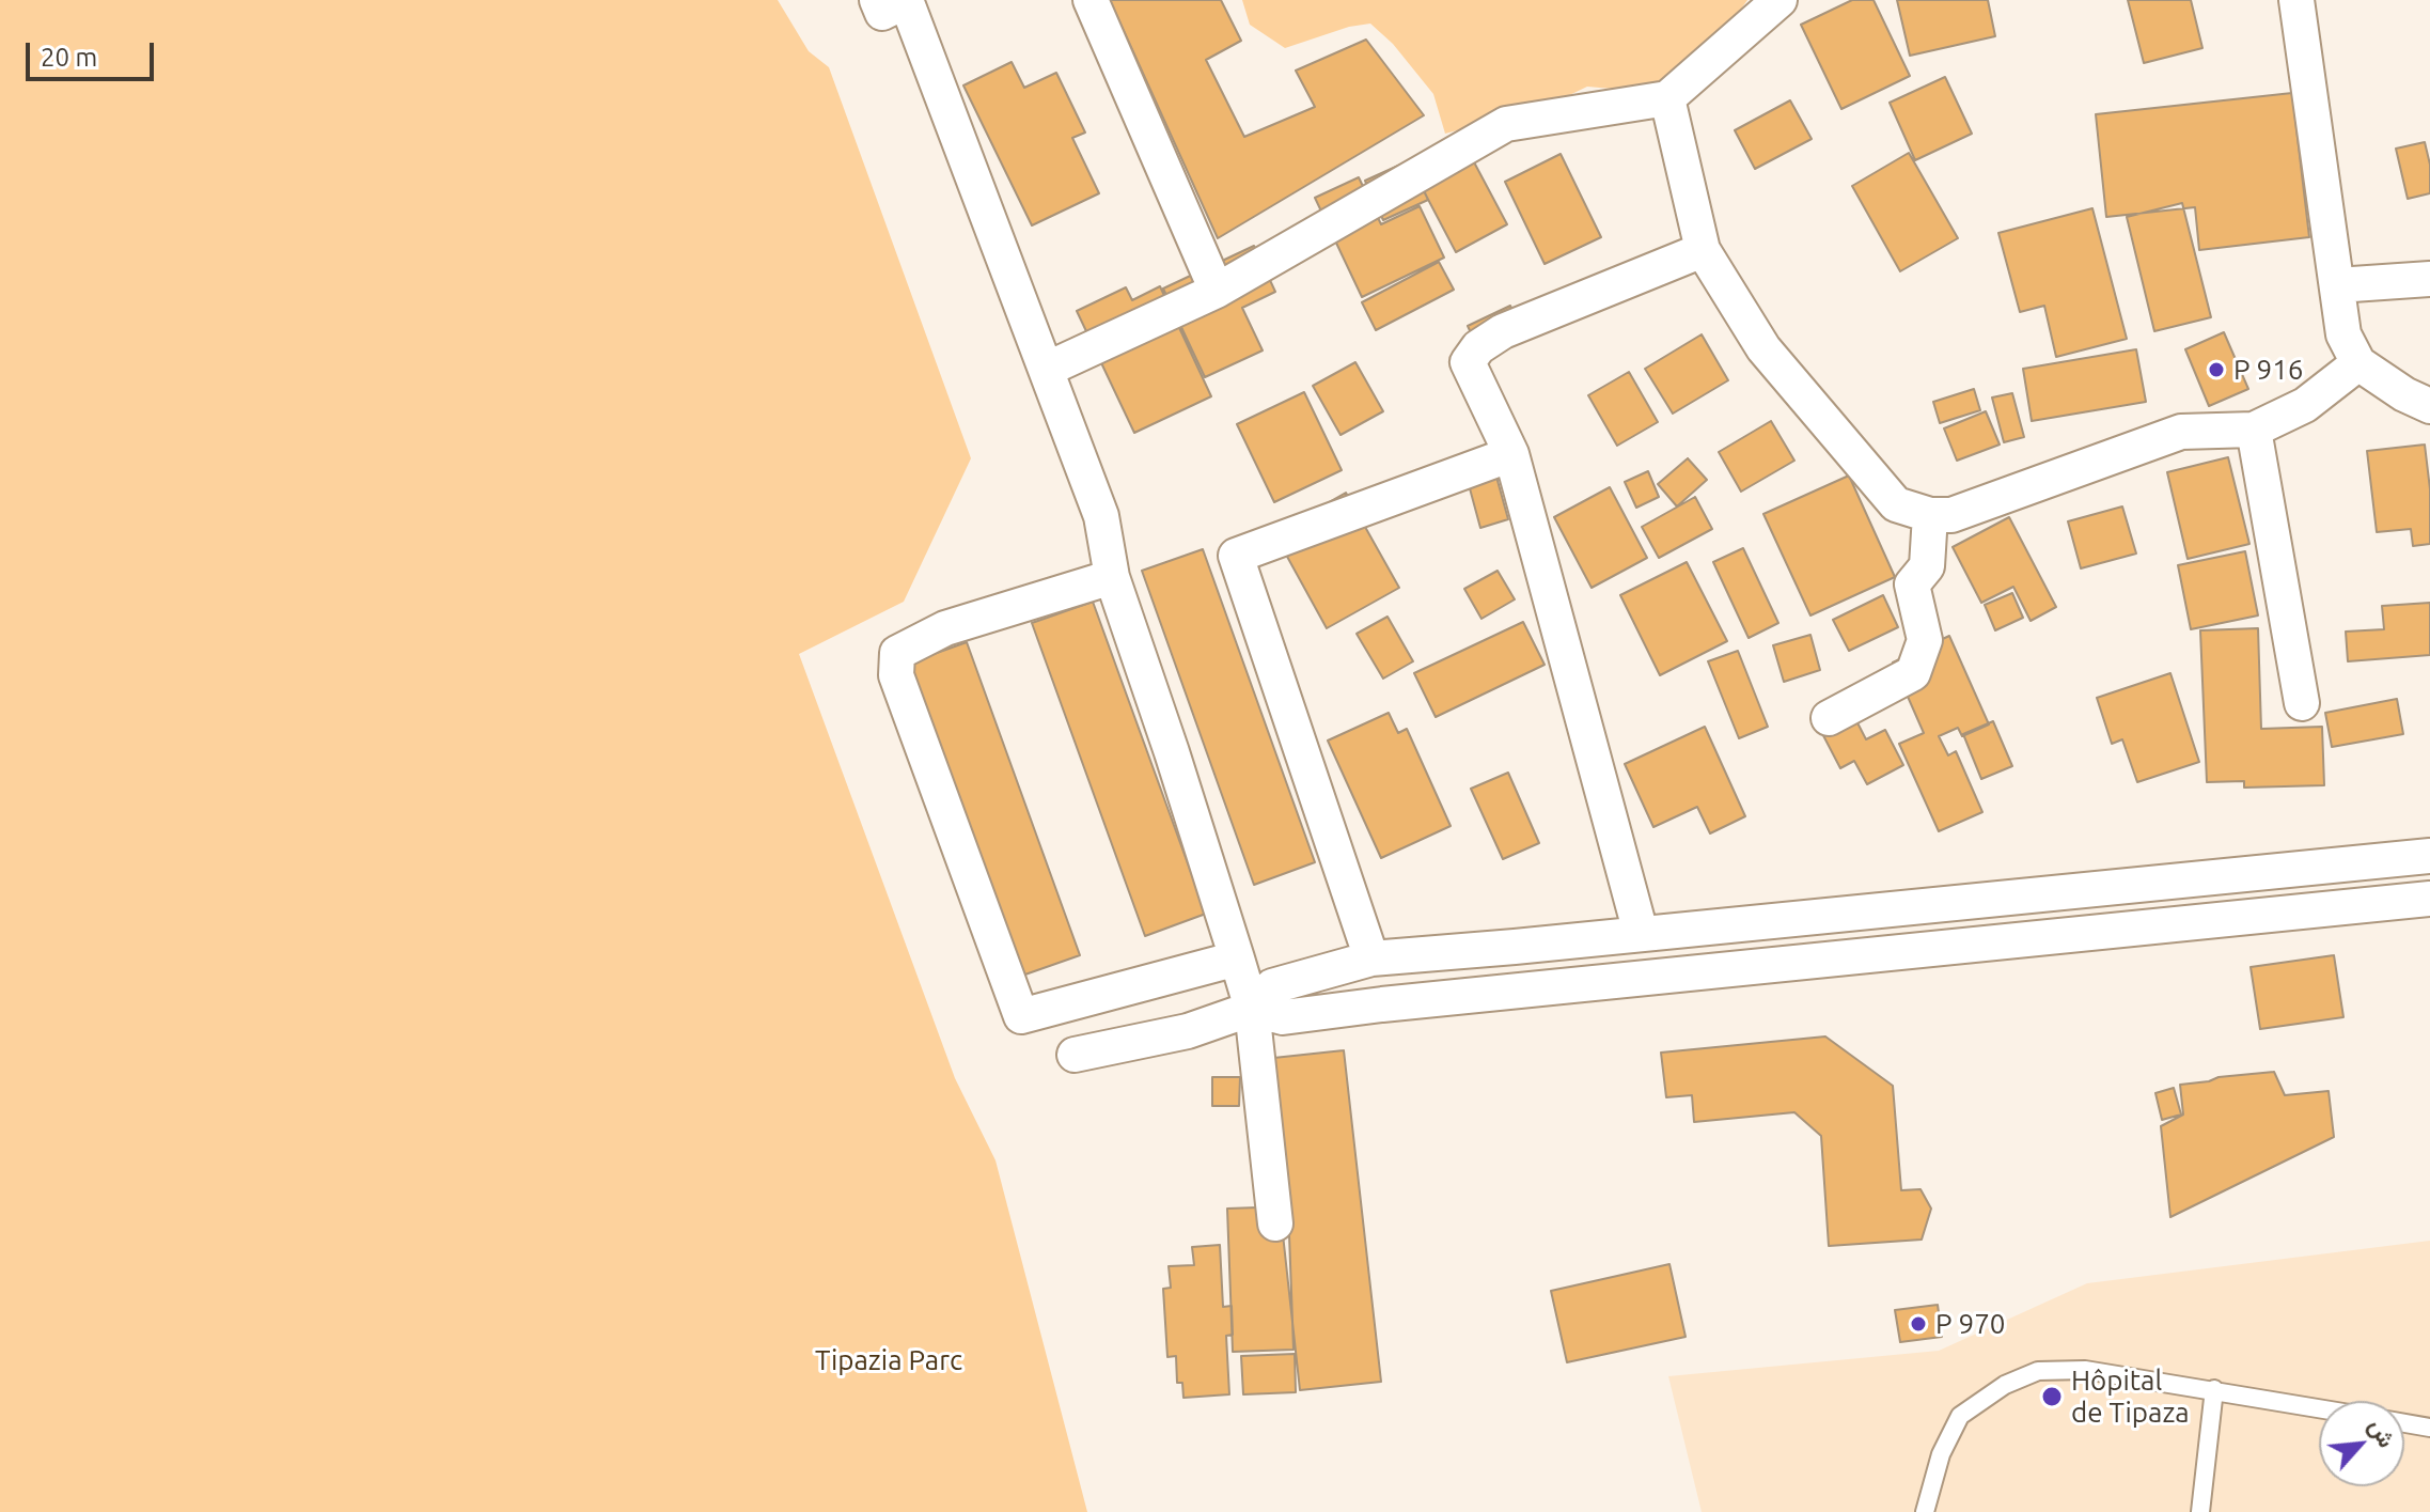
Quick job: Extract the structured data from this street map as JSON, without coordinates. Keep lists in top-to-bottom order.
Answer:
{
  "parks": ["Tipazia Parc"],
  "places": ["P 916", "P 970", "Hôpital de Tipaza"],
  "scale_bar": "20 m",
  "north": "top right"
}
